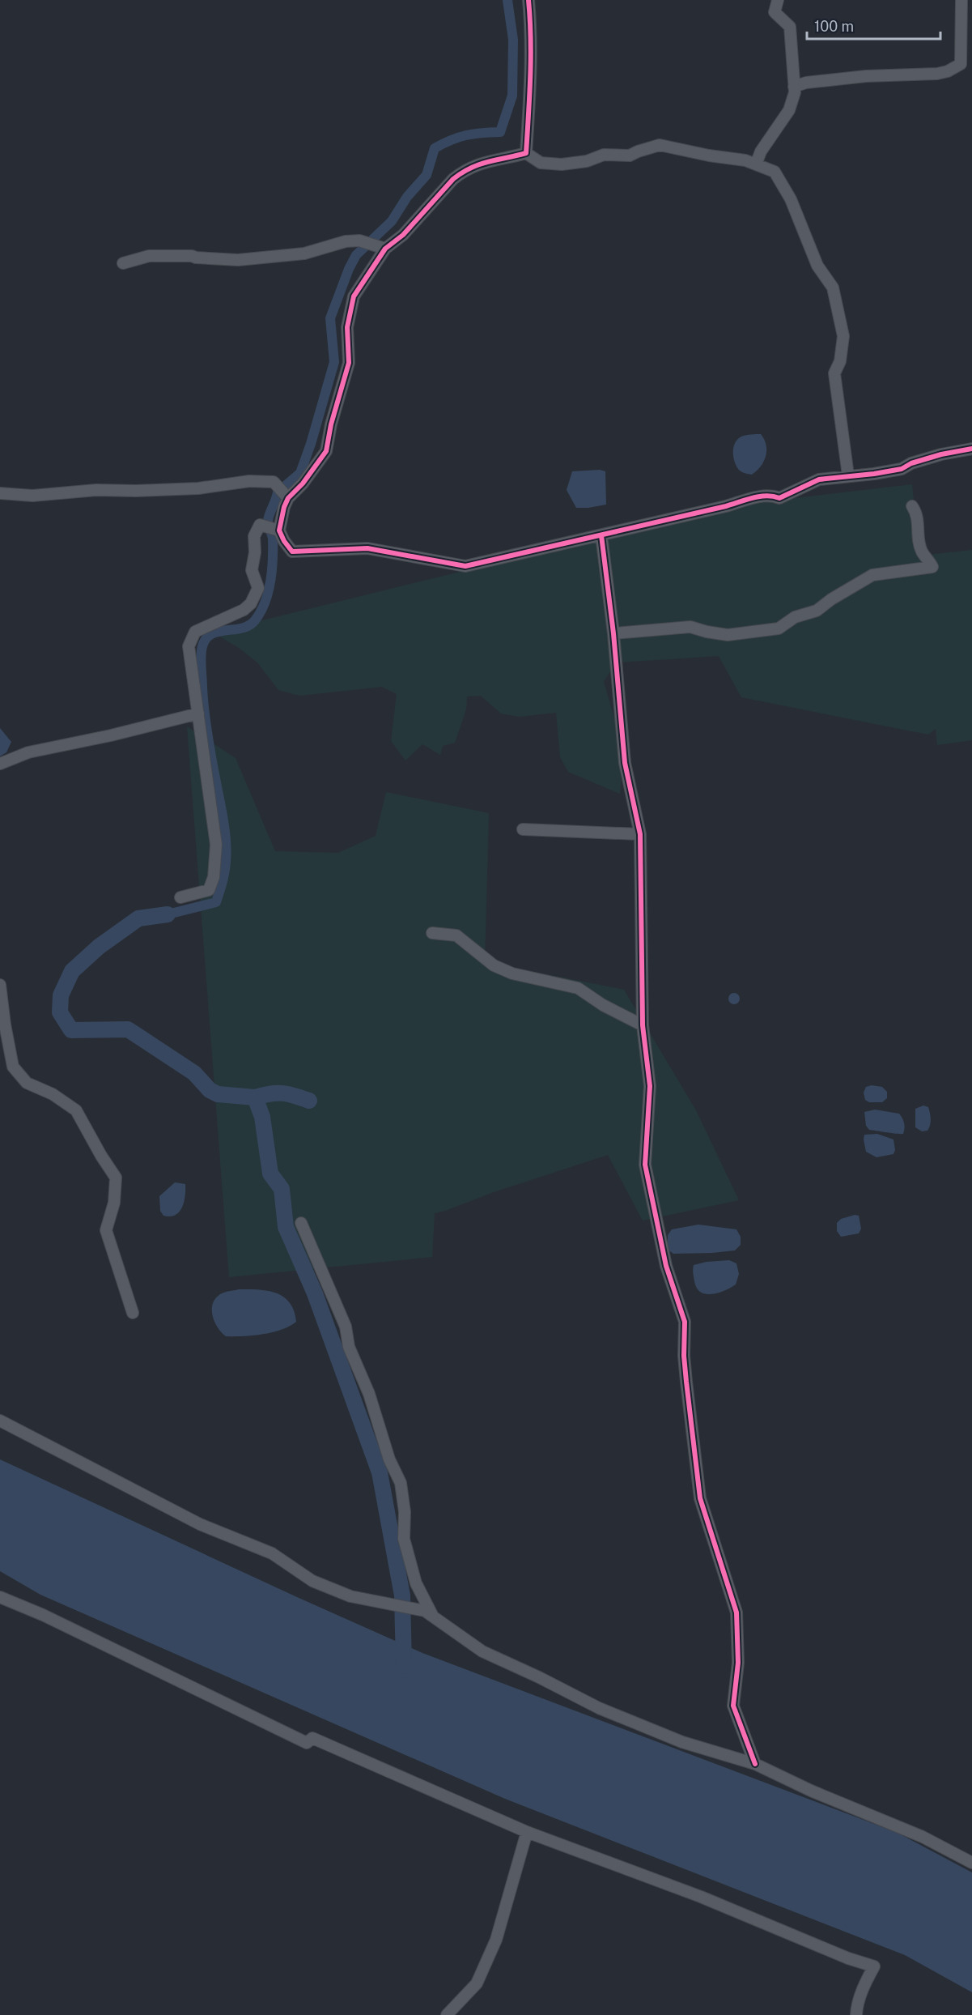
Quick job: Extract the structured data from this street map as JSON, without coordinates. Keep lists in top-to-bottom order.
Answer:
{
  "scale_bar": "100 m"
}
